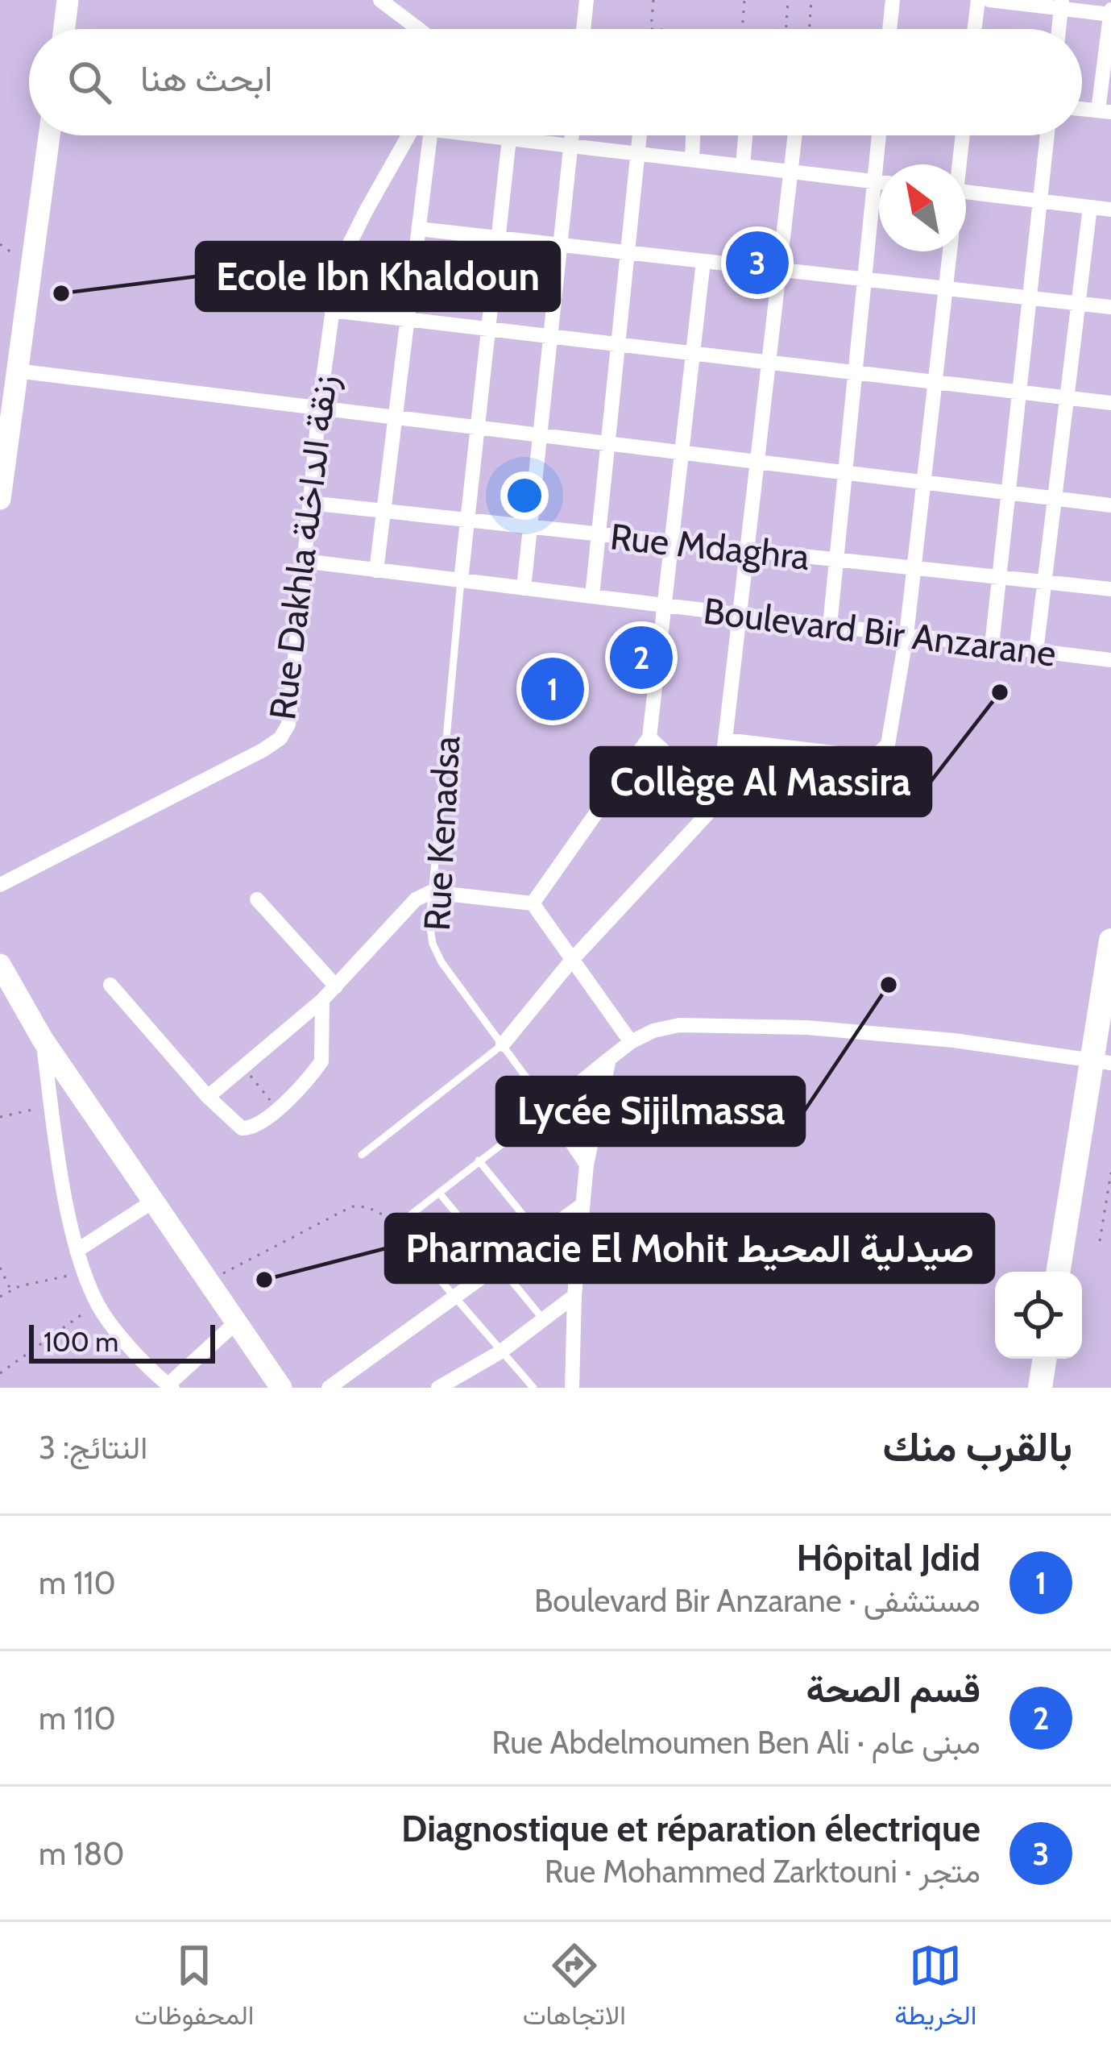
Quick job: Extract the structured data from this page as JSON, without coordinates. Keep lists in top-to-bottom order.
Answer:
{
  "streets": {
    "street": ["Rue Mdaghra", "Rue Dakhla زنقة الداخلة", "Boulevard Bir Anzarane"],
    "lane": ["Rue Kenadsa"]
  },
  "crossings": [
    ["Rue Mdaghra", "Rue Dakhla زنقة الداخلة"],
    ["Rue Dakhla زنقة الداخلة", "Boulevard Bir Anzarane"],
    ["Boulevard Bir Anzarane", "Rue Kenadsa"]
  ],
  "places": [
    "Ecole Ibn Khaldoun",
    "Collège Al Massira",
    "Lycée Sijilmassa",
    "Pharmacie El Mohit صيدلية المحيط"
  ],
  "scale_bar": "100 m",
  "north": "top left",
  "page": {
    "search": "ابحث هنا",
    "pins": ["3", "2", "1"],
    "scale": "100 m",
    "heading": ["بالقرب منك", "النتائج: 3"],
    "list": [
      {
        "mark": "1",
        "name": "Hôpital Jdid",
        "note": "مستشفى · Boulevard Bir Anzarane",
        "value": "110 m"
      },
      {
        "mark": "2",
        "name": "قسم الصحة",
        "note": "مبنى عام · Rue Abdelmoumen Ben Ali",
        "value": "110 m"
      },
      {
        "mark": "3",
        "name": "Diagnostique et réparation électrique",
        "note": "متجر · Rue Mohammed Zarktouni",
        "value": "180 m"
      }
    ],
    "nav": ["الخريطة", "الاتجاهات", "المحفوظات"]
  }
}
